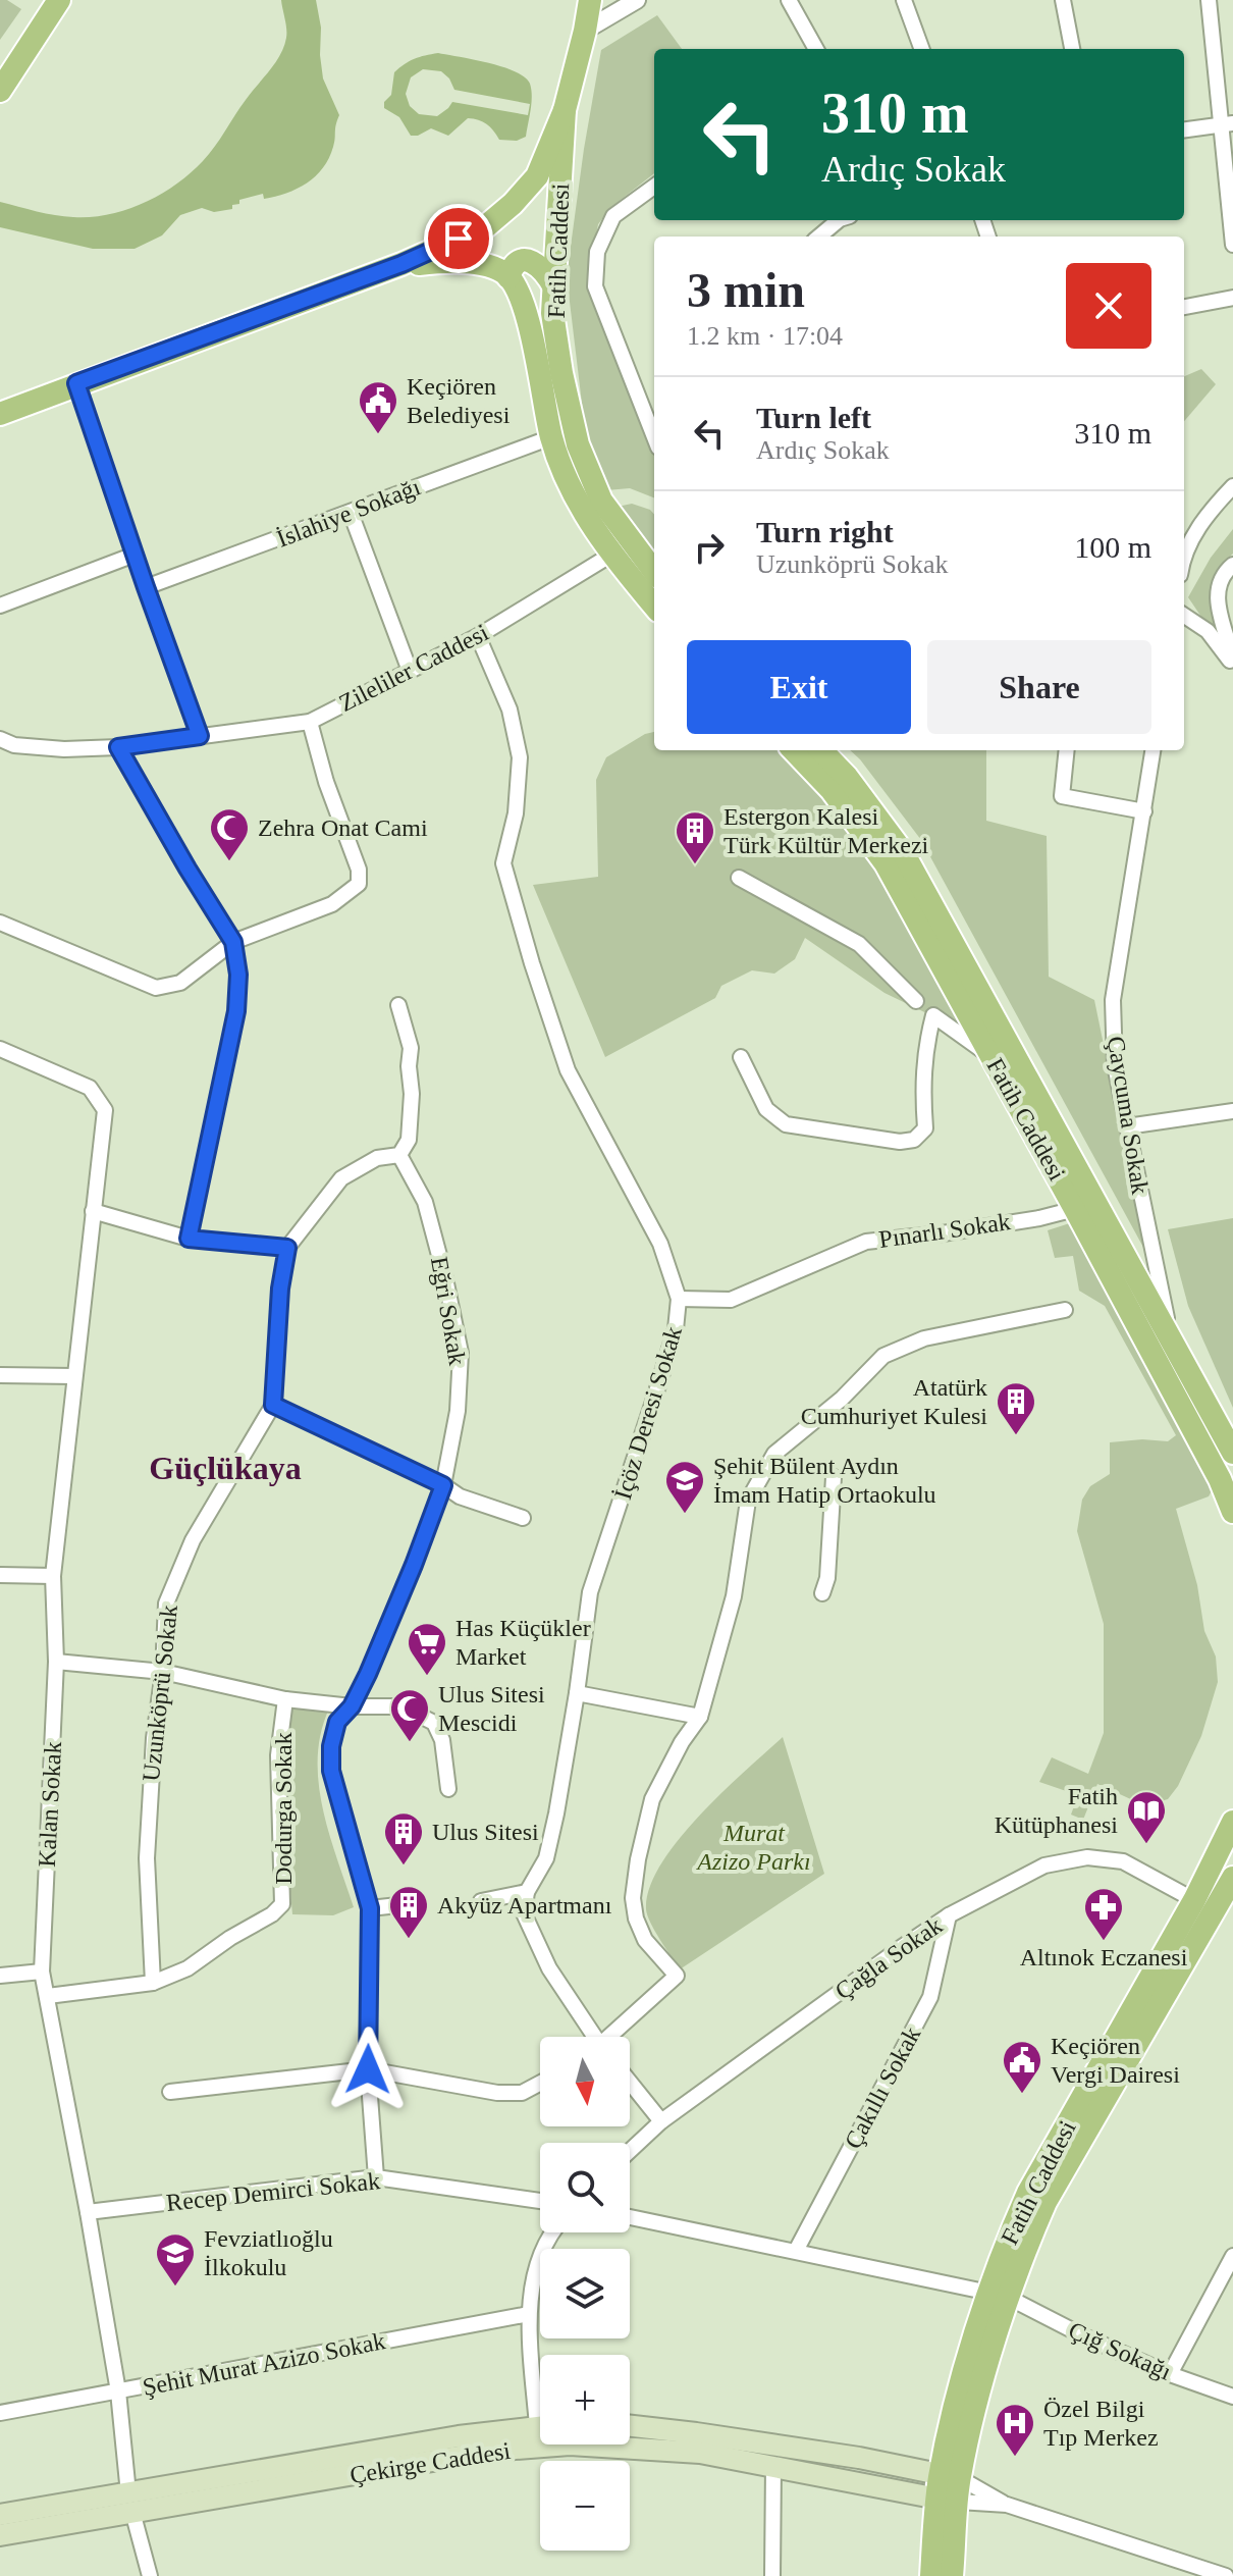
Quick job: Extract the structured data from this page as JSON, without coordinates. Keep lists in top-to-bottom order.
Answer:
{
  "streets": {
    "main road": ["Fatih Caddesi", "Çekirge Caddesi"],
    "street": [
      "İslahiye Sokağı",
      "Zileliler Caddesi",
      "Çaycuma Sokak",
      "Pınarlı Sokak",
      "Eğri Sokak",
      "İçöz Deresi Sokak",
      "Uzunköprü Sokak",
      "Kalan Sokak",
      "Dodurga Sokak",
      "Çağla Sokak",
      "Çakıllı Sokak",
      "Recep Demirci Sokak",
      "Çığ Sokağı",
      "Şehit Murat Azizo Sokak"
    ]
  },
  "crossings": [
    ["Fatih Caddesi", "İslahiye Sokağı"],
    ["Fatih Caddesi", "Zileliler Caddesi"],
    ["Fatih Caddesi", "Çaycuma Sokak"],
    ["Fatih Caddesi", "Pınarlı Sokak"],
    ["Fatih Caddesi", "Çağla Sokak"],
    ["Fatih Caddesi", "Çığ Sokağı"],
    ["Fatih Caddesi", "Çekirge Caddesi"],
    ["Zileliler Caddesi", "İçöz Deresi Sokak"],
    ["Pınarlı Sokak", "İçöz Deresi Sokak"],
    ["Eğri Sokak", "Uzunköprü Sokak"],
    ["Eğri Sokak", "Recep Demirci Sokak"],
    ["Uzunköprü Sokak", "Dodurga Sokak"],
    ["Kalan Sokak", "Recep Demirci Sokak"],
    ["Kalan Sokak", "Şehit Murat Azizo Sokak"],
    ["Kalan Sokak", "Çekirge Caddesi"],
    ["Çağla Sokak", "Çakıllı Sokak"]
  ],
  "districts": ["Güçlükaya"],
  "parks": ["Murat Azizo Parkı"],
  "places": {
    "public building": ["Keçiören Belediyesi", "Keçiören Vergi Dairesi"],
    "mosque": ["Zehra Onat Cami", "Ulus Sitesi Mescidi"],
    "building": [
      "Estergon Kalesi Türk Kültür Merkezi",
      "Atatürk Cumhuriyet Kulesi",
      "Ulus Sitesi",
      "Akyüz Apartmanı"
    ],
    "school or university": ["Şehit Bülent Aydın İmam Hatip Ortaokulu", "Fevziatlıoğlu İlkokulu"],
    "supermarket": ["Has Küçükler Market"],
    "library": ["Fatih Kütüphanesi"],
    "pharmacy": ["Altınok Eczanesi"],
    "hospital": ["Özel Bilgi Tıp Merkez"]
  },
  "north": "bottom",
  "page": {
    "turn": ["310 m", "Ardıç Sokak"],
    "heading": ["3 min", "1.2 km · 17:04"],
    "list": [
      {
        "name": "Turn left",
        "note": "Ardıç Sokak",
        "value": "310 m"
      },
      {
        "name": "Turn right",
        "note": "Uzunköprü Sokak",
        "value": "100 m"
      }
    ],
    "buttons": ["Exit", "Share"],
    "map_buttons": ["+", "−"]
  }
}
